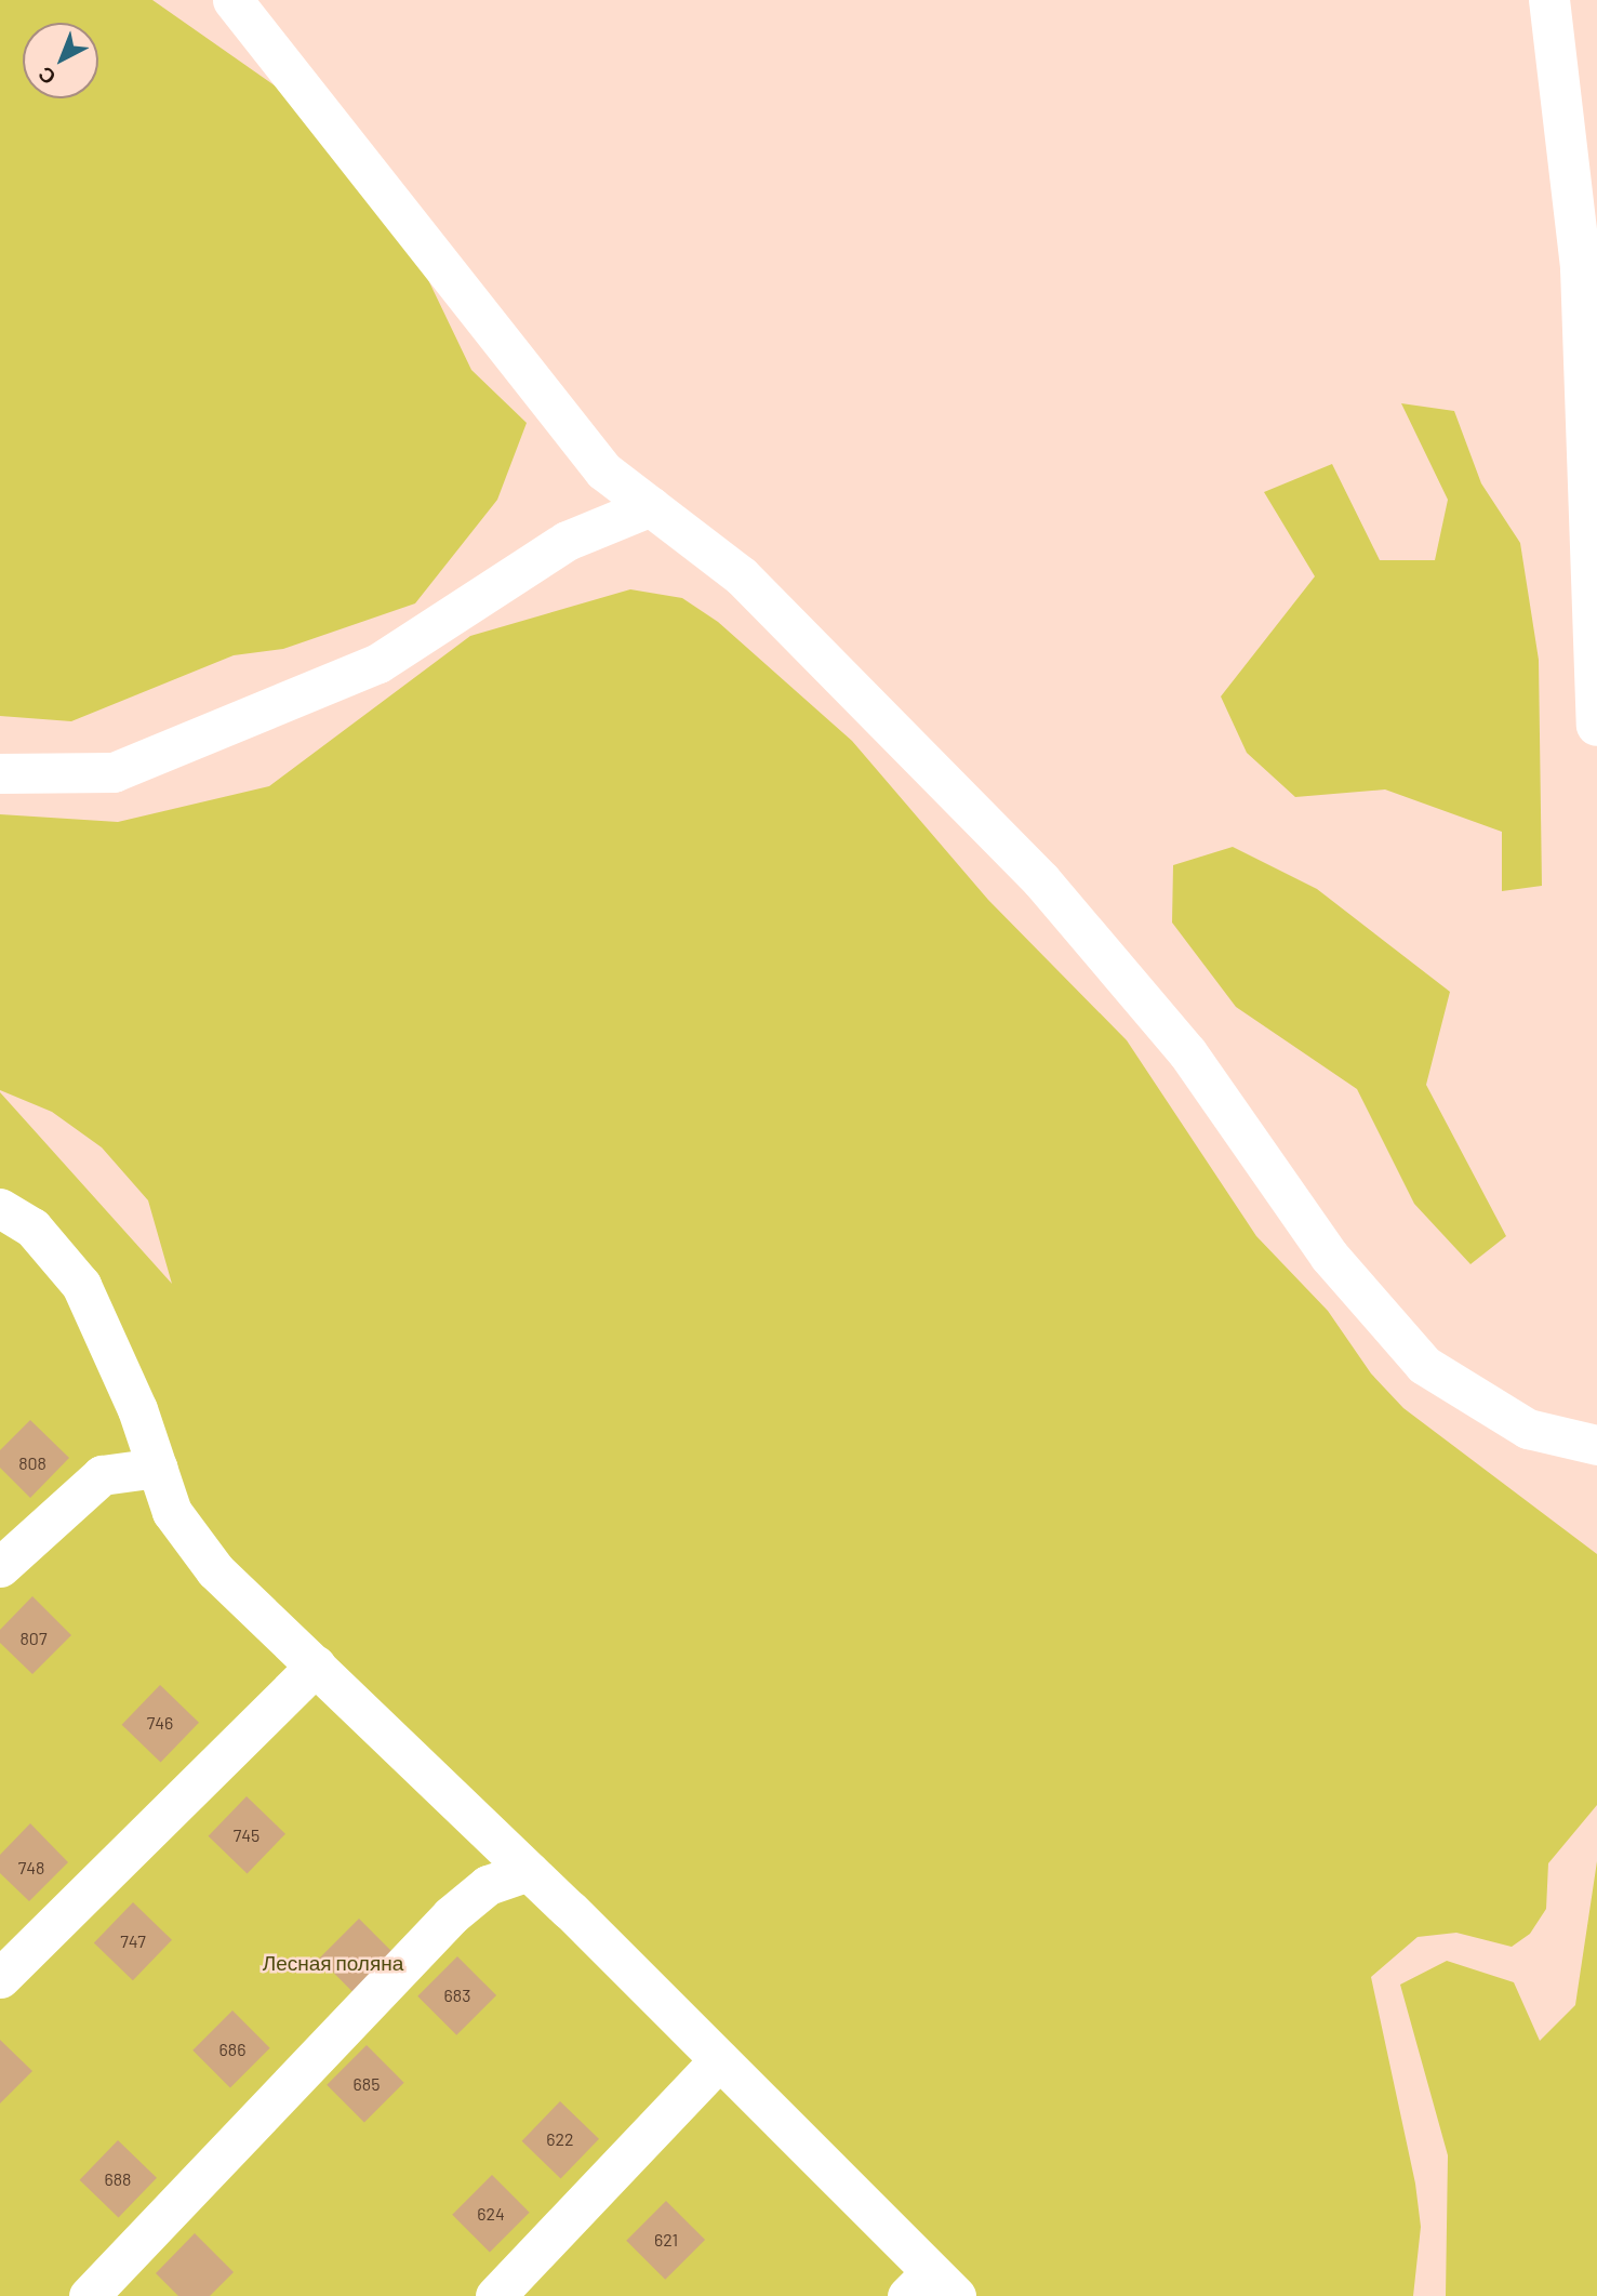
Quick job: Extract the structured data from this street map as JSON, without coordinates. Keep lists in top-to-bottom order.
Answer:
{
  "parks": ["Лесная поляна"],
  "house_numbers": [
    "808",
    "807",
    "746",
    "745",
    "748",
    "747",
    "683",
    "686",
    "685",
    "622",
    "688",
    "624",
    "621"
  ],
  "north": "bottom left"
}
